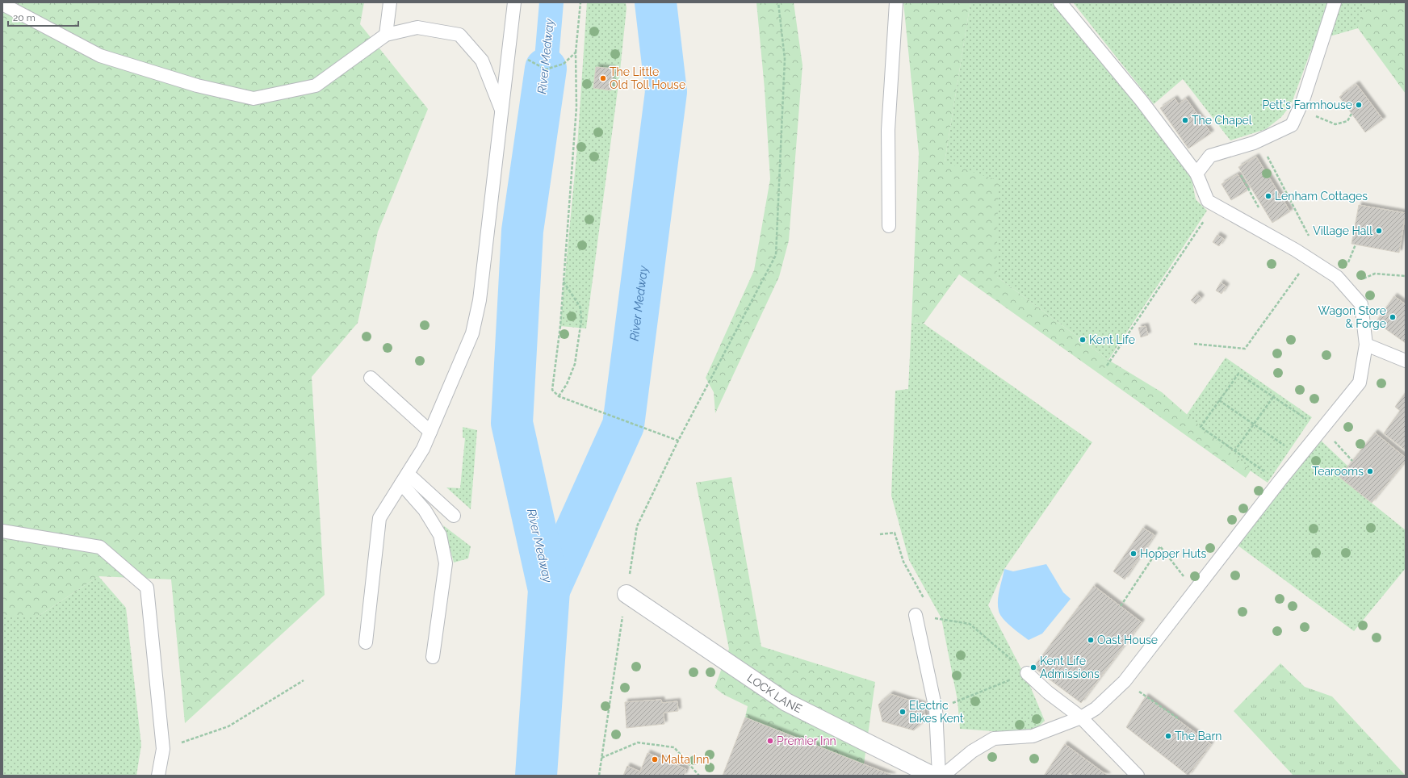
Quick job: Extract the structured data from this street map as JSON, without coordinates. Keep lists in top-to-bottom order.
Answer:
{
  "streets": {
    "street": ["LOCK LANE"]
  },
  "water": ["River Medway"],
  "places": [
    "The Little Old Toll House",
    "Pett's Farmhouse",
    "The Chapel",
    "Lenham Cottages",
    "Village Hall",
    "Wagon Store & Forge",
    "Kent Life",
    "Tearooms",
    "Hopper Huts",
    "Oast House",
    "Kent Life Admissions",
    "Electric Bikes Kent",
    "The Barn",
    "Premier Inn",
    "Malta Inn"
  ],
  "scale_bar": "20 m"
}
